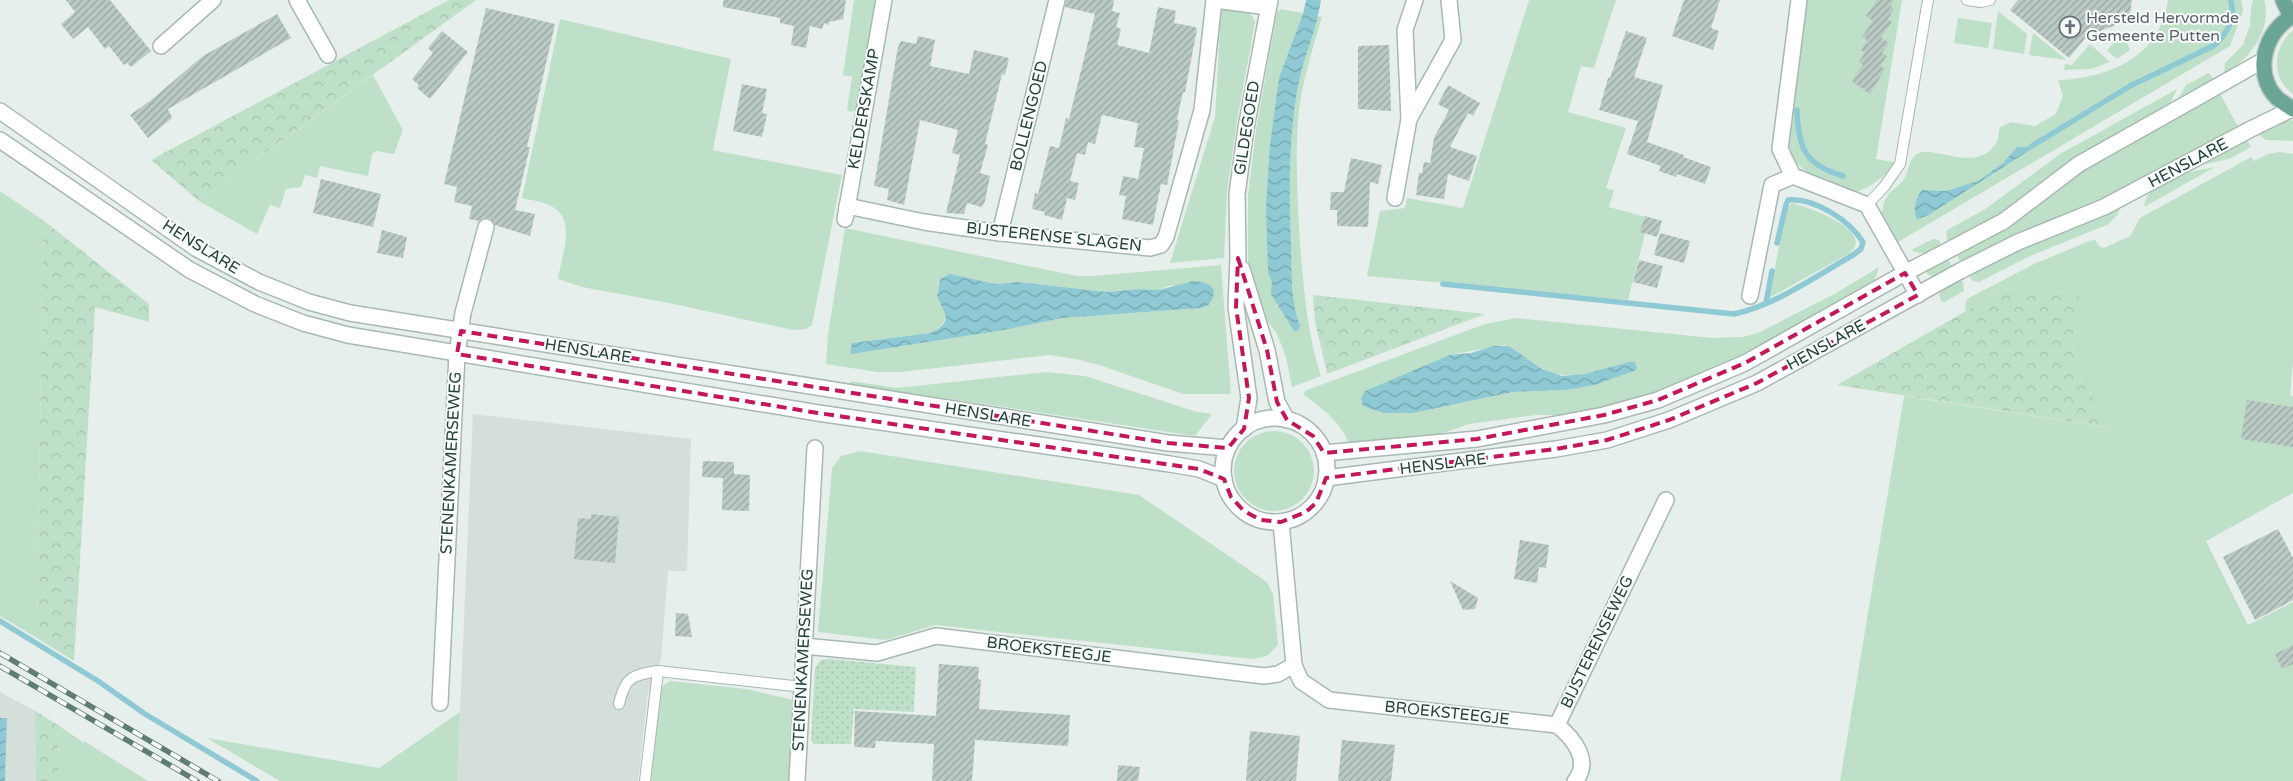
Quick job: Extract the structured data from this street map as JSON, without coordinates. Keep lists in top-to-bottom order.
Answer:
{
  "streets": {
    "street": [
      "KELDERSKAMP",
      "BOLLENGOED",
      "GILDEGOED",
      "HENSLARE",
      "BIJSTERENSE SLAGEN",
      "STENENKAMERSEWEG",
      "BIJSTERENSEWEG",
      "BROEKSTEEGJE"
    ]
  },
  "crossings": [
    ["KELDERSKAMP", "BIJSTERENSE SLAGEN"],
    ["BOLLENGOED", "BIJSTERENSE SLAGEN"],
    ["GILDEGOED", "HENSLARE"],
    ["GILDEGOED", "BROEKSTEEGJE"],
    ["HENSLARE", "STENENKAMERSEWEG"],
    ["HENSLARE", "BROEKSTEEGJE"],
    ["STENENKAMERSEWEG", "BROEKSTEEGJE"],
    ["BIJSTERENSEWEG", "BROEKSTEEGJE"]
  ],
  "places": {
    "church": ["Hersteld Hervormde Gemeente Putten"]
  }
}
